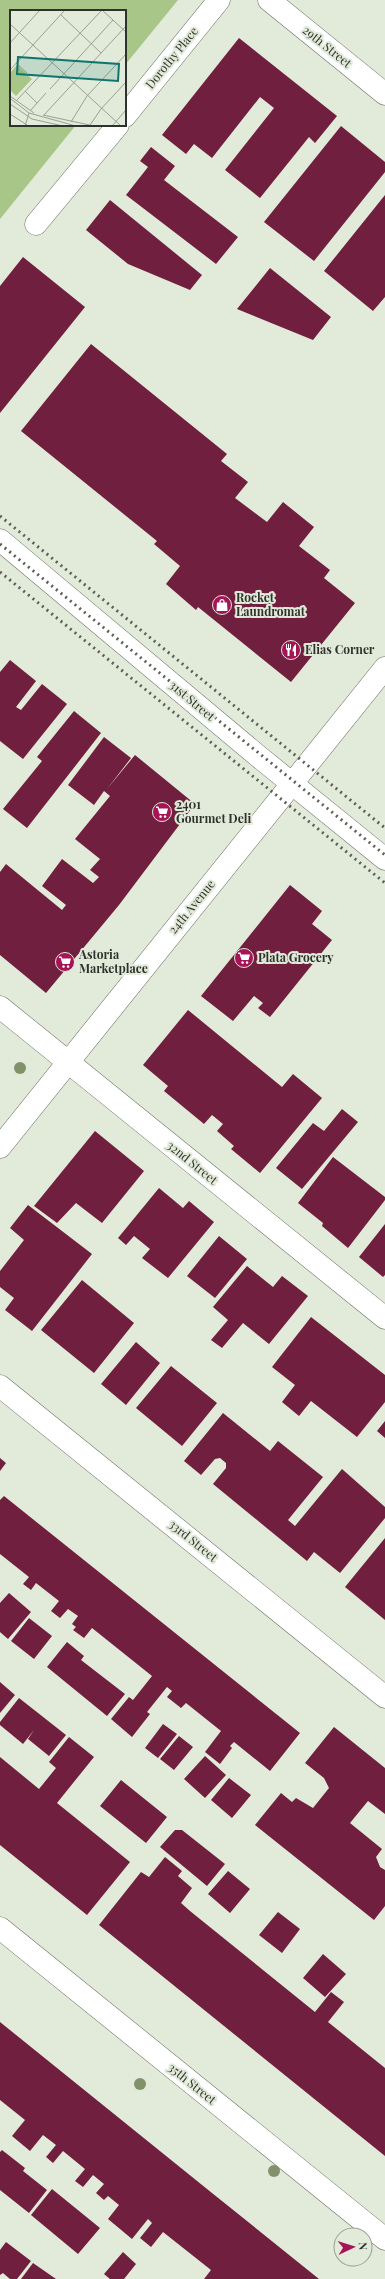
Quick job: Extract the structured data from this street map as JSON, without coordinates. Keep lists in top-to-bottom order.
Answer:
{
  "streets": {
    "street": [
      "29th Street",
      "Dorothy Place",
      "31st Street",
      "24th Avenue",
      "32nd Street",
      "33rd Street",
      "35th Street"
    ]
  },
  "crossings": [
    ["31st Street", "24th Avenue"],
    ["24th Avenue", "32nd Street"]
  ],
  "places": {
    "shop": ["Rocket Laundromat"],
    "restaurant": ["Elias Corner"],
    "supermarket": ["2401 Gourmet Deli", "Plata Grocery", "Astoria Marketplace"]
  },
  "north": "right"
}
